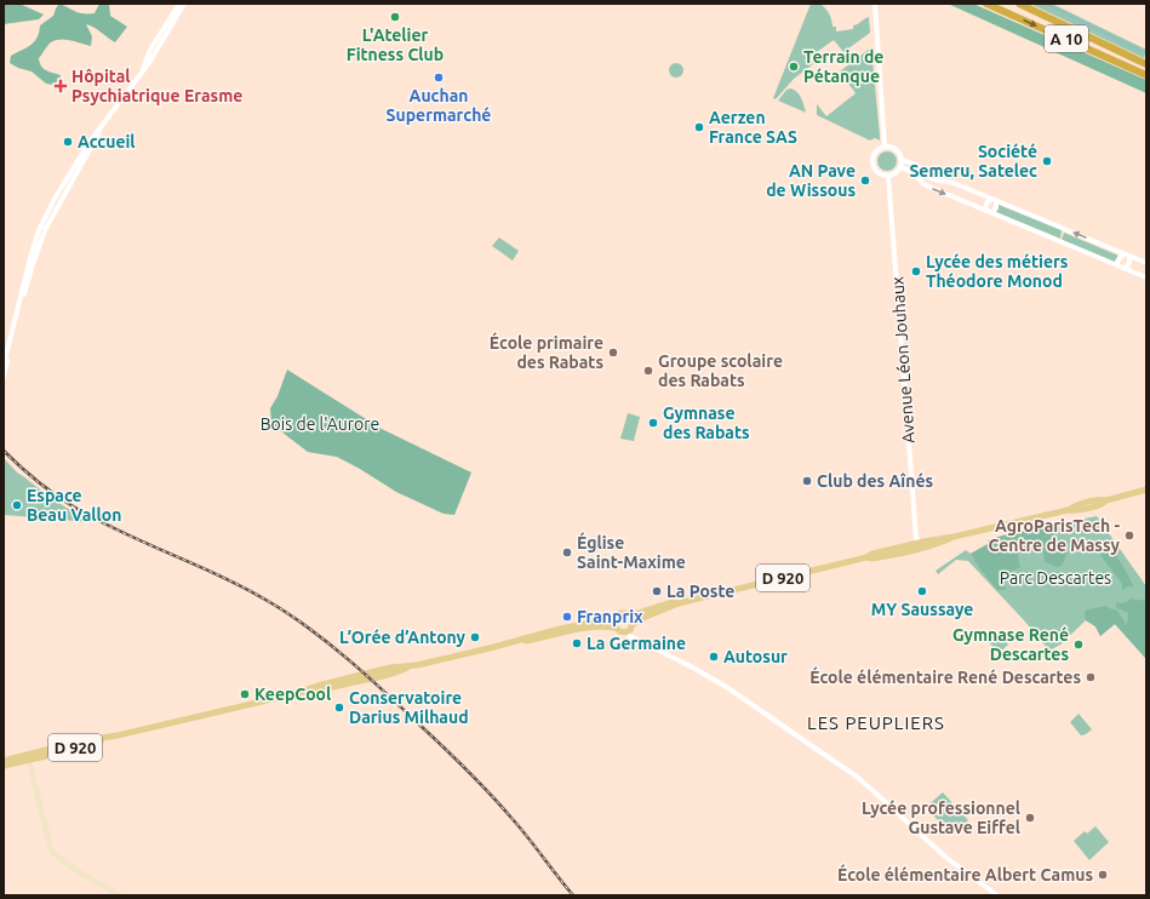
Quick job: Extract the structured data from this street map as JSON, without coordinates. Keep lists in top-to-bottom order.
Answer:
{
  "streets": {
    "highway": ["A 10"],
    "main road": ["D 920"],
    "street": ["Avenue Léon Jouhaux"]
  },
  "crossings": [
    ["Avenue Léon Jouhaux", "D 920"]
  ],
  "districts": ["LES PEUPLIERS"],
  "parks": ["Bois de l'Aurore", "Parc Descartes"],
  "places": {
    "other": [
      "L'Atelier Fitness Club",
      "Terrain de Pétanque",
      "Auchan Supermarché",
      "Aerzen France SAS",
      "Accueil",
      "Société Semeru, Satelec",
      "AN Pave de Wissous",
      "Lycée des métiers Théodore Monod",
      "École primaire des Rabats",
      "Groupe scolaire des Rabats",
      "Gymnase des Rabats",
      "Club des Aînés",
      "Espace Beau Vallon",
      "AgroParisTech - Centre de Massy",
      "Église Saint-Maxime",
      "La Poste",
      "MY Saussaye",
      "Franprix",
      "L’Orée d’Antony",
      "La Germaine",
      "Gymnase René Descartes",
      "Autosur",
      "École élémentaire René Descartes",
      "KeepCool",
      "Conservatoire Darius Milhaud",
      "Lycée professionnel Gustave Eiffel",
      "École élémentaire Albert Camus"
    ],
    "health": ["Hôpital Psychiatrique Erasme"]
  }
}
